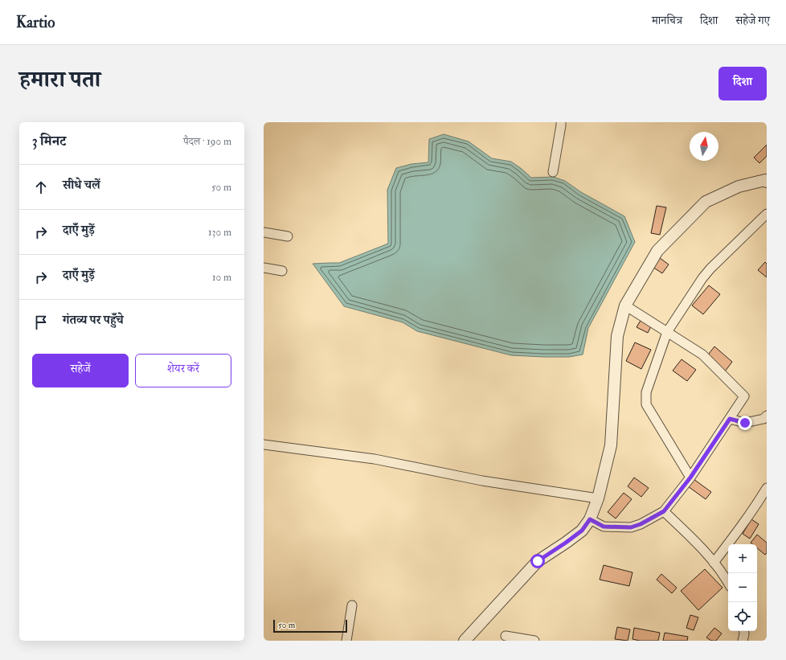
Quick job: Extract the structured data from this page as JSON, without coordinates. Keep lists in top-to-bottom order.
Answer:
{
  "scale_bar": "50 m",
  "north": "top",
  "page": {
    "header": "Kartio",
    "nav": ["मानचित्र", "दिशा", "सहेजे गए"],
    "title": "हमारा पता",
    "buttons": [
      "दिशा",
      ["सहेजें", "शेयर करें"]
    ],
    "heading": ["3 मिनट", "पैदल · 190 m"],
    "list": [
      ["सीधे चलें", "50 m"],
      ["दाएँ मुड़ें", "130 m"],
      ["दाएँ मुड़ें", "10 m"],
      "गंतव्य पर पहुँचे"
    ],
    "map_buttons": ["+", "−"],
    "scale": "50 m"
  }
}
